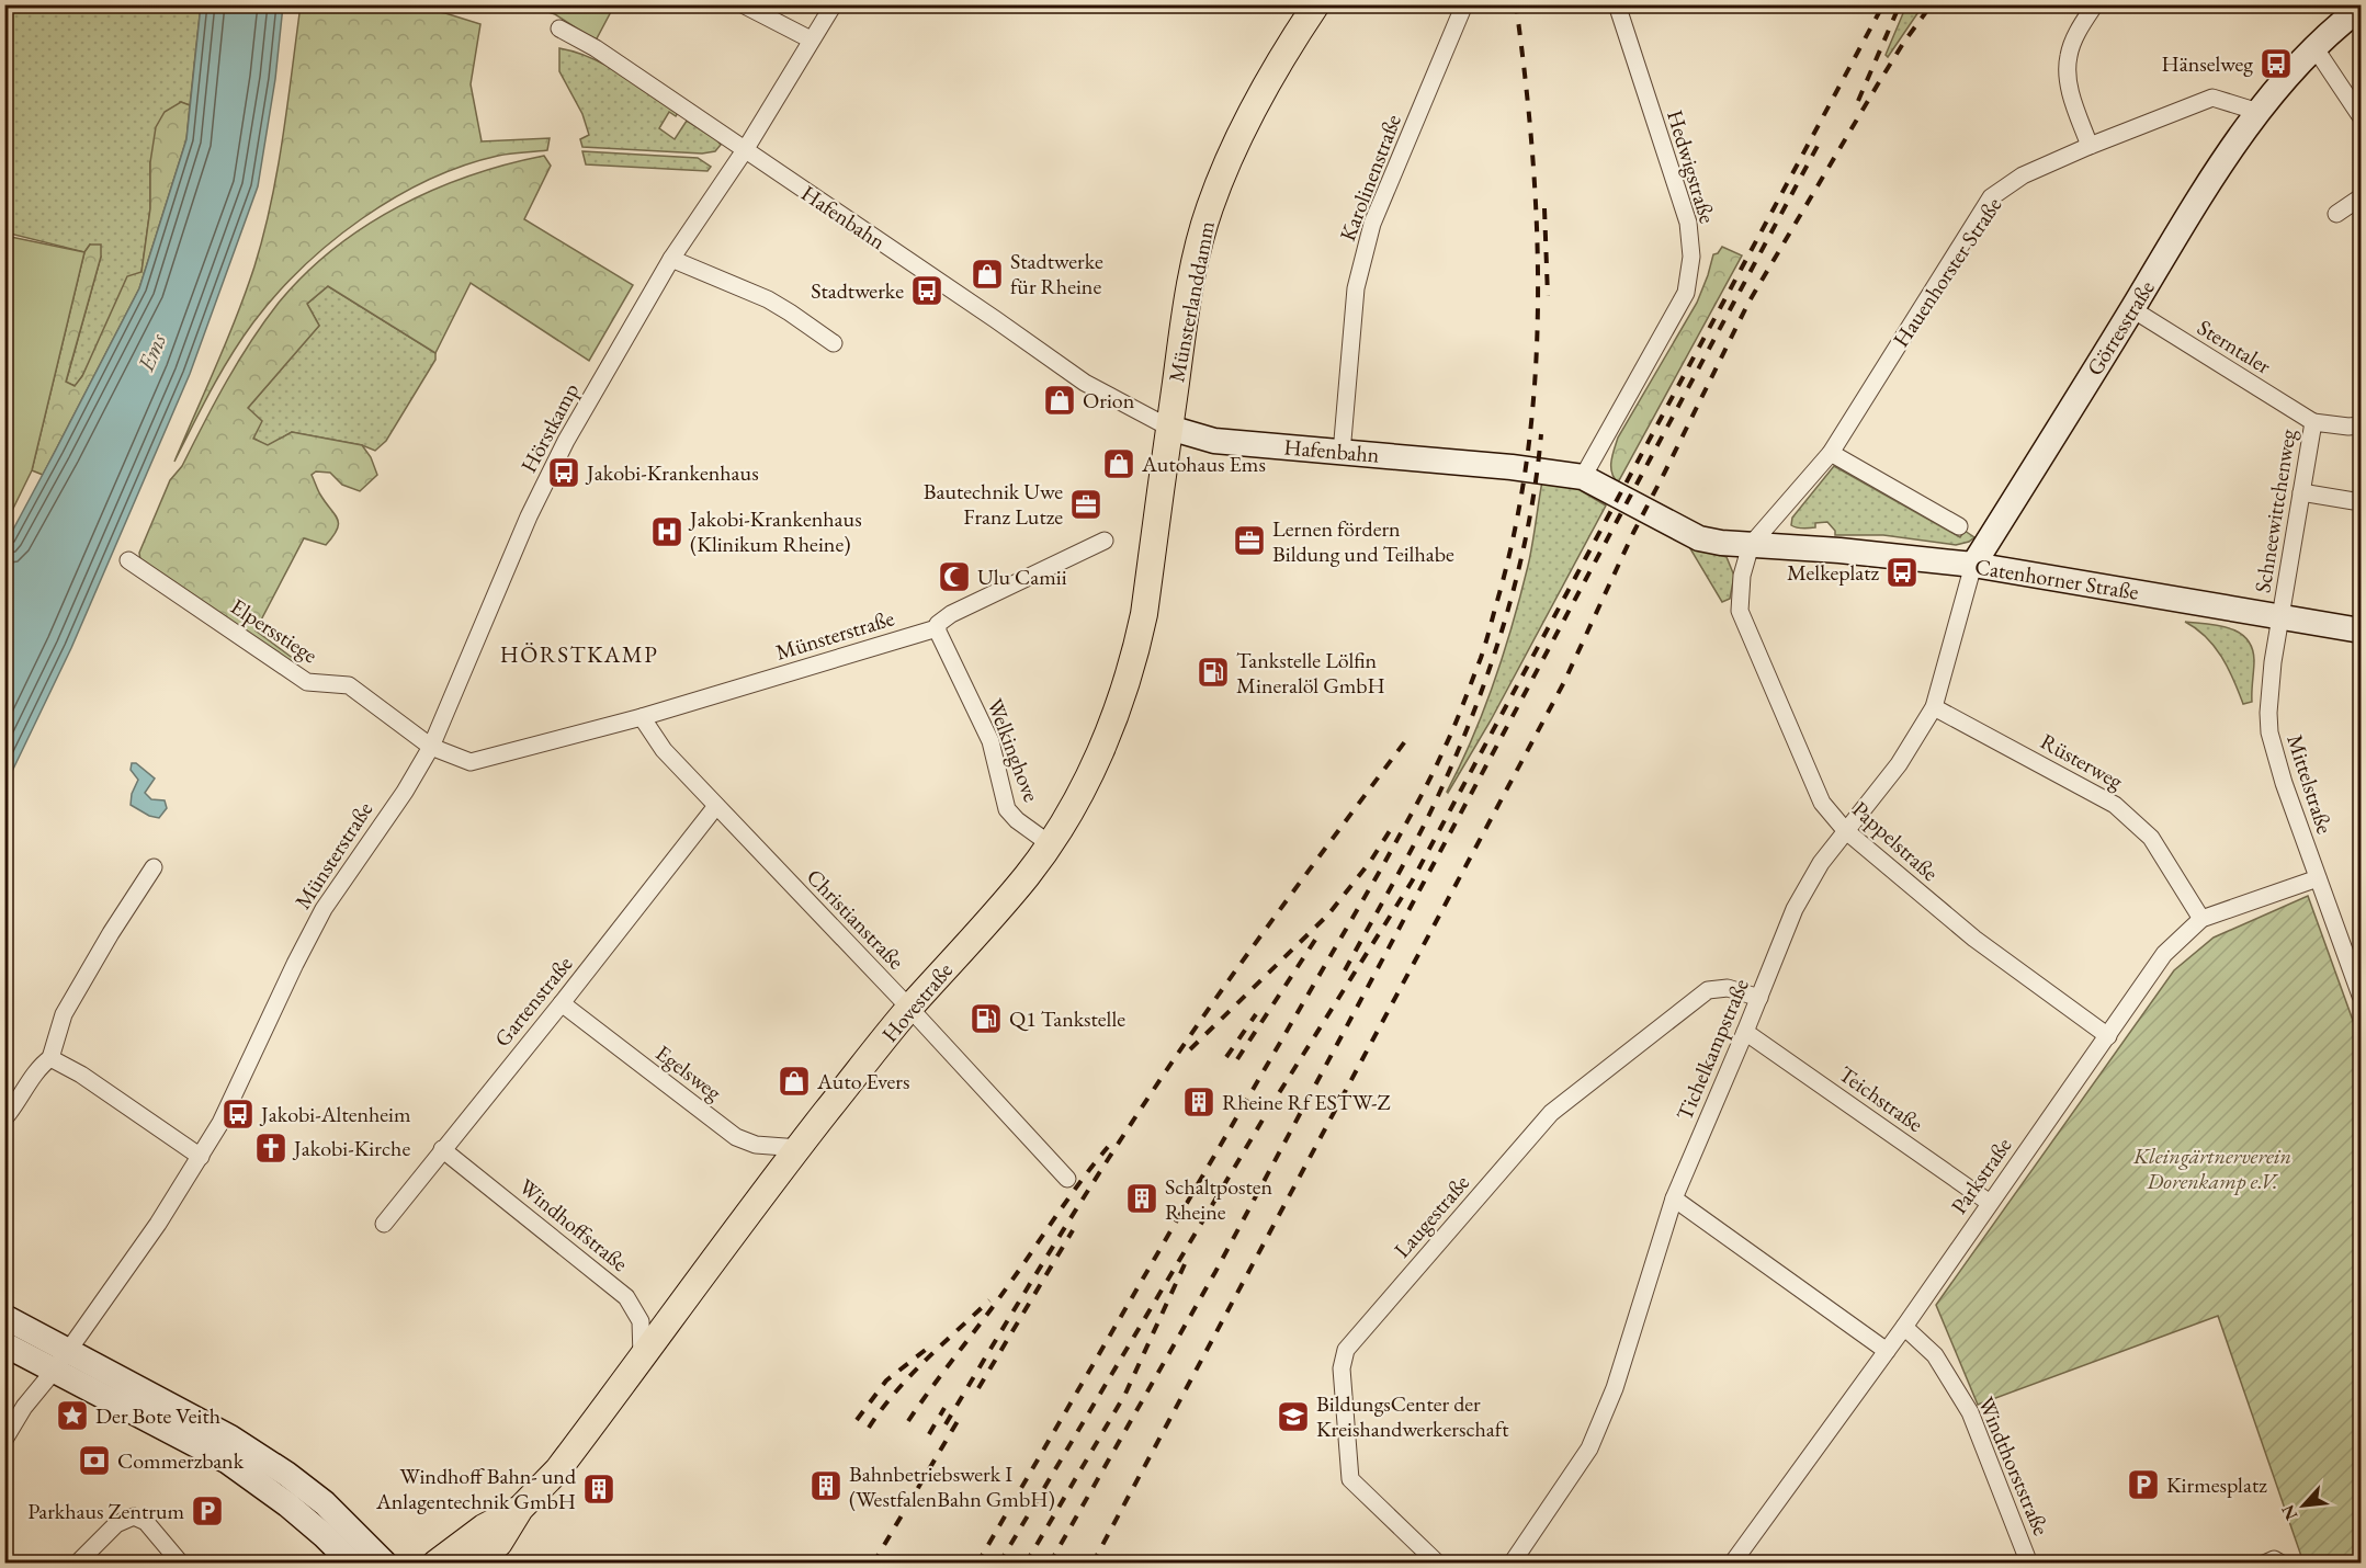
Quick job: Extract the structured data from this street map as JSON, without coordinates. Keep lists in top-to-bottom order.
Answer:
{
  "streets": {
    "main road": ["Münsterlanddamm", "Hovestraße"],
    "street": [
      "Hedwigstraße",
      "Karolinenstraße",
      "Hafenbahn",
      "Hauenhorster Straße",
      "Görresstraße",
      "Sterntaler",
      "Hörstkamp",
      "Schneewittchenweg",
      "Catenhorner Straße",
      "Elpersstiege",
      "Münsterstraße",
      "Welkinghove",
      "Rüsterweg",
      "Mittelstraße",
      "Pappelstraße",
      "Christianstraße",
      "Gartenstraße",
      "Tichelkampstraße",
      "Egelsweg",
      "Teichstraße",
      "Parkstraße",
      "Laugestraße",
      "Windhoffstraße",
      "Windthorststraße"
    ]
  },
  "crossings": [
    ["Hedwigstraße", "Hafenbahn"],
    ["Karolinenstraße", "Hafenbahn"],
    ["Hafenbahn", "Hauenhorster Straße"],
    ["Hafenbahn", "Münsterlanddamm"],
    ["Hafenbahn", "Hörstkamp"],
    ["Hafenbahn", "Catenhorner Straße"],
    ["Hafenbahn", "Pappelstraße"],
    ["Hafenbahn", "Hovestraße"],
    ["Hauenhorster Straße", "Görresstraße"],
    ["Hauenhorster Straße", "Catenhorner Straße"],
    ["Hauenhorster Straße", "Pappelstraße"],
    ["Münsterlanddamm", "Hovestraße"],
    ["Görresstraße", "Sterntaler"],
    ["Görresstraße", "Catenhorner Straße"],
    ["Görresstraße", "Tichelkampstraße"],
    ["Sterntaler", "Schneewittchenweg"],
    ["Hörstkamp", "Elpersstiege"],
    ["Hörstkamp", "Münsterstraße"],
    ["Schneewittchenweg", "Catenhorner Straße"],
    ["Schneewittchenweg", "Mittelstraße"],
    ["Catenhorner Straße", "Mittelstraße"],
    ["Catenhorner Straße", "Pappelstraße"],
    ["Catenhorner Straße", "Tichelkampstraße"],
    ["Elpersstiege", "Münsterstraße"],
    ["Münsterstraße", "Welkinghove"],
    ["Münsterstraße", "Christianstraße"],
    ["Welkinghove", "Hovestraße"],
    ["Rüsterweg", "Tichelkampstraße"],
    ["Rüsterweg", "Parkstraße"],
    ["Mittelstraße", "Parkstraße"],
    ["Pappelstraße", "Tichelkampstraße"],
    ["Pappelstraße", "Parkstraße"],
    ["Christianstraße", "Gartenstraße"],
    ["Christianstraße", "Hovestraße"],
    ["Gartenstraße", "Egelsweg"],
    ["Gartenstraße", "Windhoffstraße"],
    ["Hovestraße", "Egelsweg"],
    ["Hovestraße", "Windhoffstraße"],
    ["Tichelkampstraße", "Teichstraße"],
    ["Tichelkampstraße", "Laugestraße"],
    ["Teichstraße", "Parkstraße"],
    ["Parkstraße", "Windthorststraße"]
  ],
  "districts": ["HÖRSTKAMP"],
  "water": ["Ems"],
  "parks": ["Kleingärtnerverein Dorenkamp e.V."],
  "places": {
    "bus stop": [
      "Hänselweg",
      "Stadtwerke",
      "Jakobi-Krankenhaus",
      "Melkeplatz",
      "Jakobi-Altenheim"
    ],
    "shop": [
      "Stadtwerke für Rheine",
      "Orion",
      "Autohaus Ems",
      "Auto Evers"
    ],
    "office": ["Bautechnik Uwe Franz Lutze", "Lernen fördern Bildung und Teilhabe"],
    "hospital": ["Jakobi-Krankenhaus (Klinikum Rheine)"],
    "mosque": ["Ulu Camii"],
    "fuel station": ["Tankstelle Lölfin Mineralöl GmbH", "Q1 Tankstelle"],
    "building": [
      "Rheine Rf ESTW-Z",
      "Schaltposten Rheine",
      "Bahnbetriebswerk I (WestfalenBahn GmbH)",
      "Windhoff Bahn- und Anlagentechnik GmbH"
    ],
    "church": ["Jakobi-Kirche"],
    "place": ["Der Bote Veith"],
    "school or university": ["BildungsCenter der Kreishandwerkerschaft"],
    "bank": ["Commerzbank"],
    "parking": ["Kirmesplatz", "Parkhaus Zentrum"]
  },
  "north": "bottom left"
}
